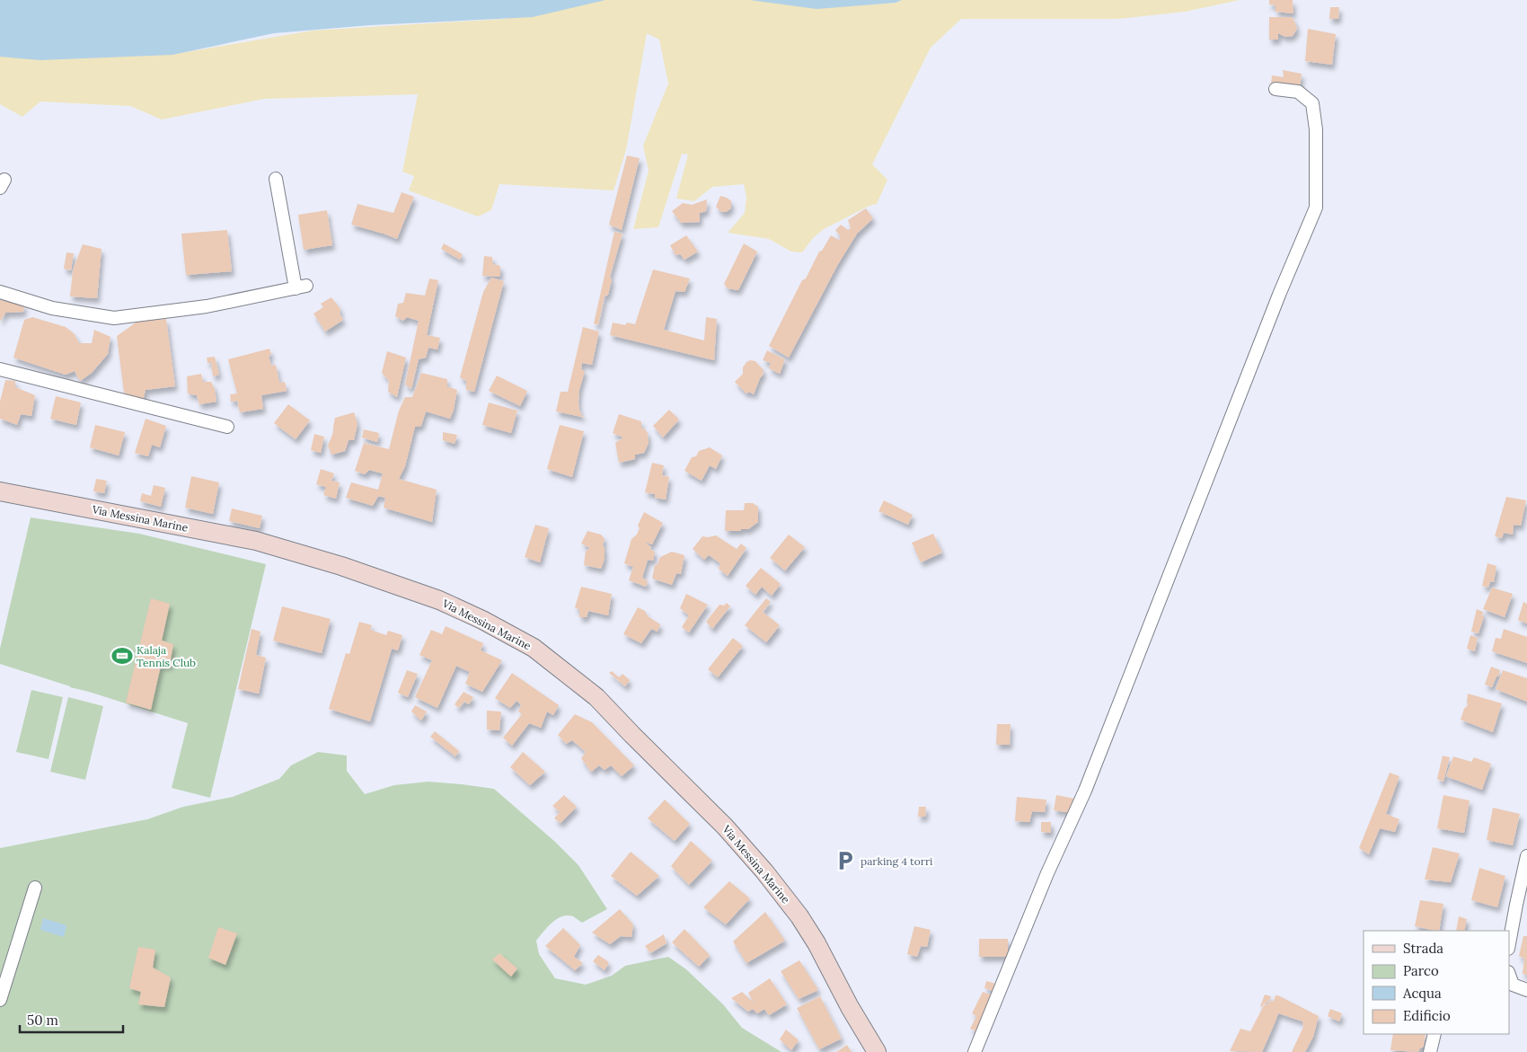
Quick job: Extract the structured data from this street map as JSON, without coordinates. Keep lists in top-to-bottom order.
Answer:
{
  "streets": {
    "main road": ["Via Messina Marine"]
  },
  "places": {
    "sports": ["Kalaja Tennis Club"],
    "parking": ["parking 4 torri"]
  },
  "legend": [
    "Strada",
    "Parco",
    "Acqua",
    "Edificio"
  ],
  "scale_bar": "50 m"
}
